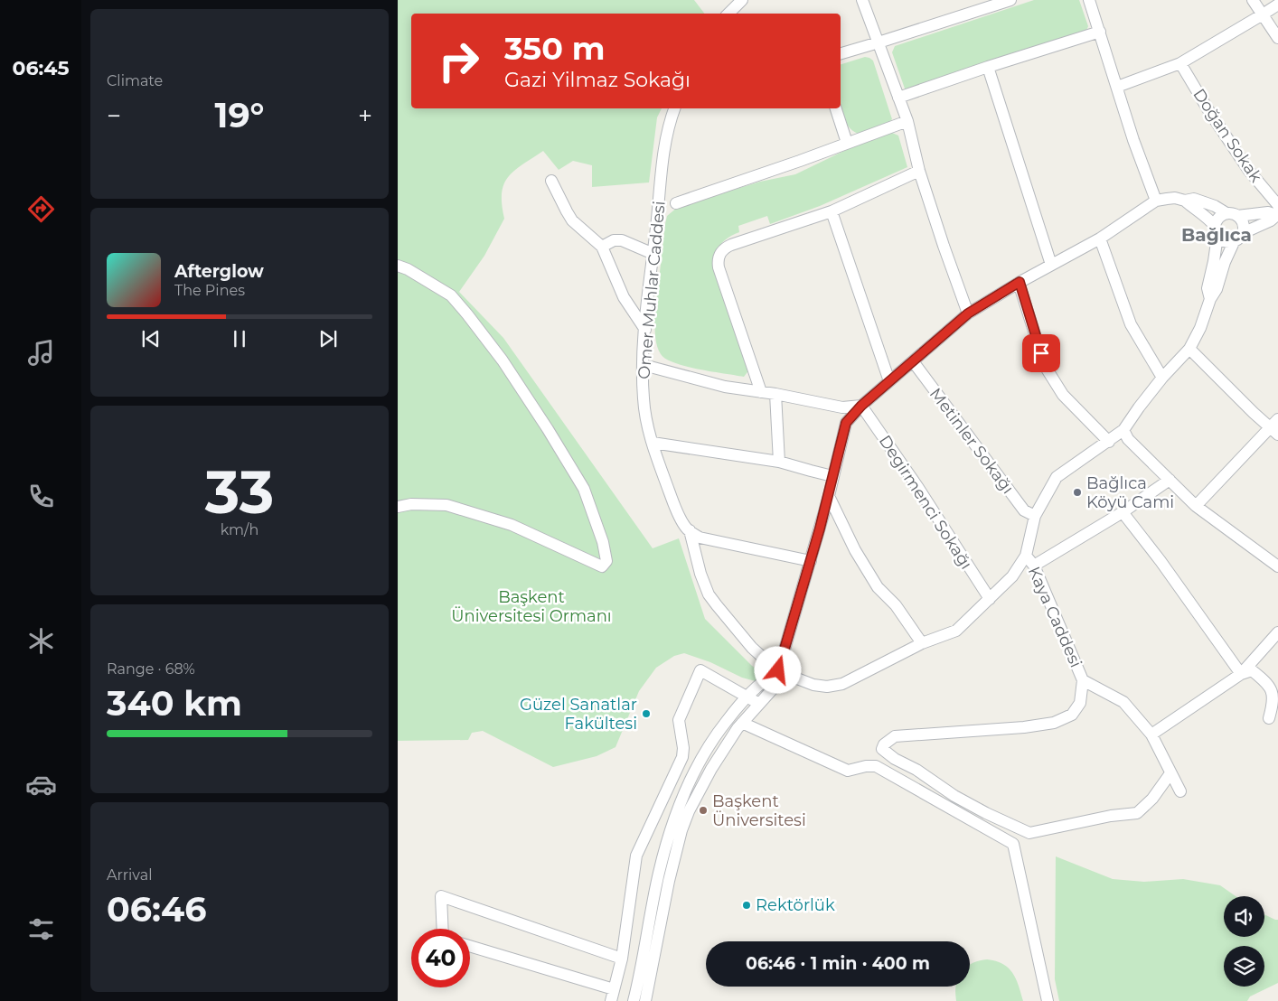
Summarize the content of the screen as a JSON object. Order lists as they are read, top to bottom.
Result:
{
  "streets": {
    "street": [
      "Doğan Sokak",
      "Omer Muhlar Caddesi",
      "Metinler Sokağı",
      "Degirmenci Sokağı",
      "Kaya Caddesi"
    ]
  },
  "districts": ["Bağlıca"],
  "parks": ["Başkent Üniversitesi Ormanı"],
  "places": [
    "Bağlıca Köyü Cami",
    "Güzel Sanatlar Fakültesi",
    "Başkent Üniversitesi",
    "Rektörlük"
  ],
  "page": {
    "tabs": "06:45",
    "tile": [
      "Climate",
      ["33", "km/h"],
      ["Range · 68%", "340 km"],
      ["Arrival", "06:46"]
    ],
    "turn": ["350 m", "Gazi Yilmaz Sokağı"],
    "heat": ["−", "19°", "+"],
    "song": ["Afterglow", "The Pines"],
    "limit": "40",
    "trip": "06:46 · 1 min · 400 m"
  }
}
